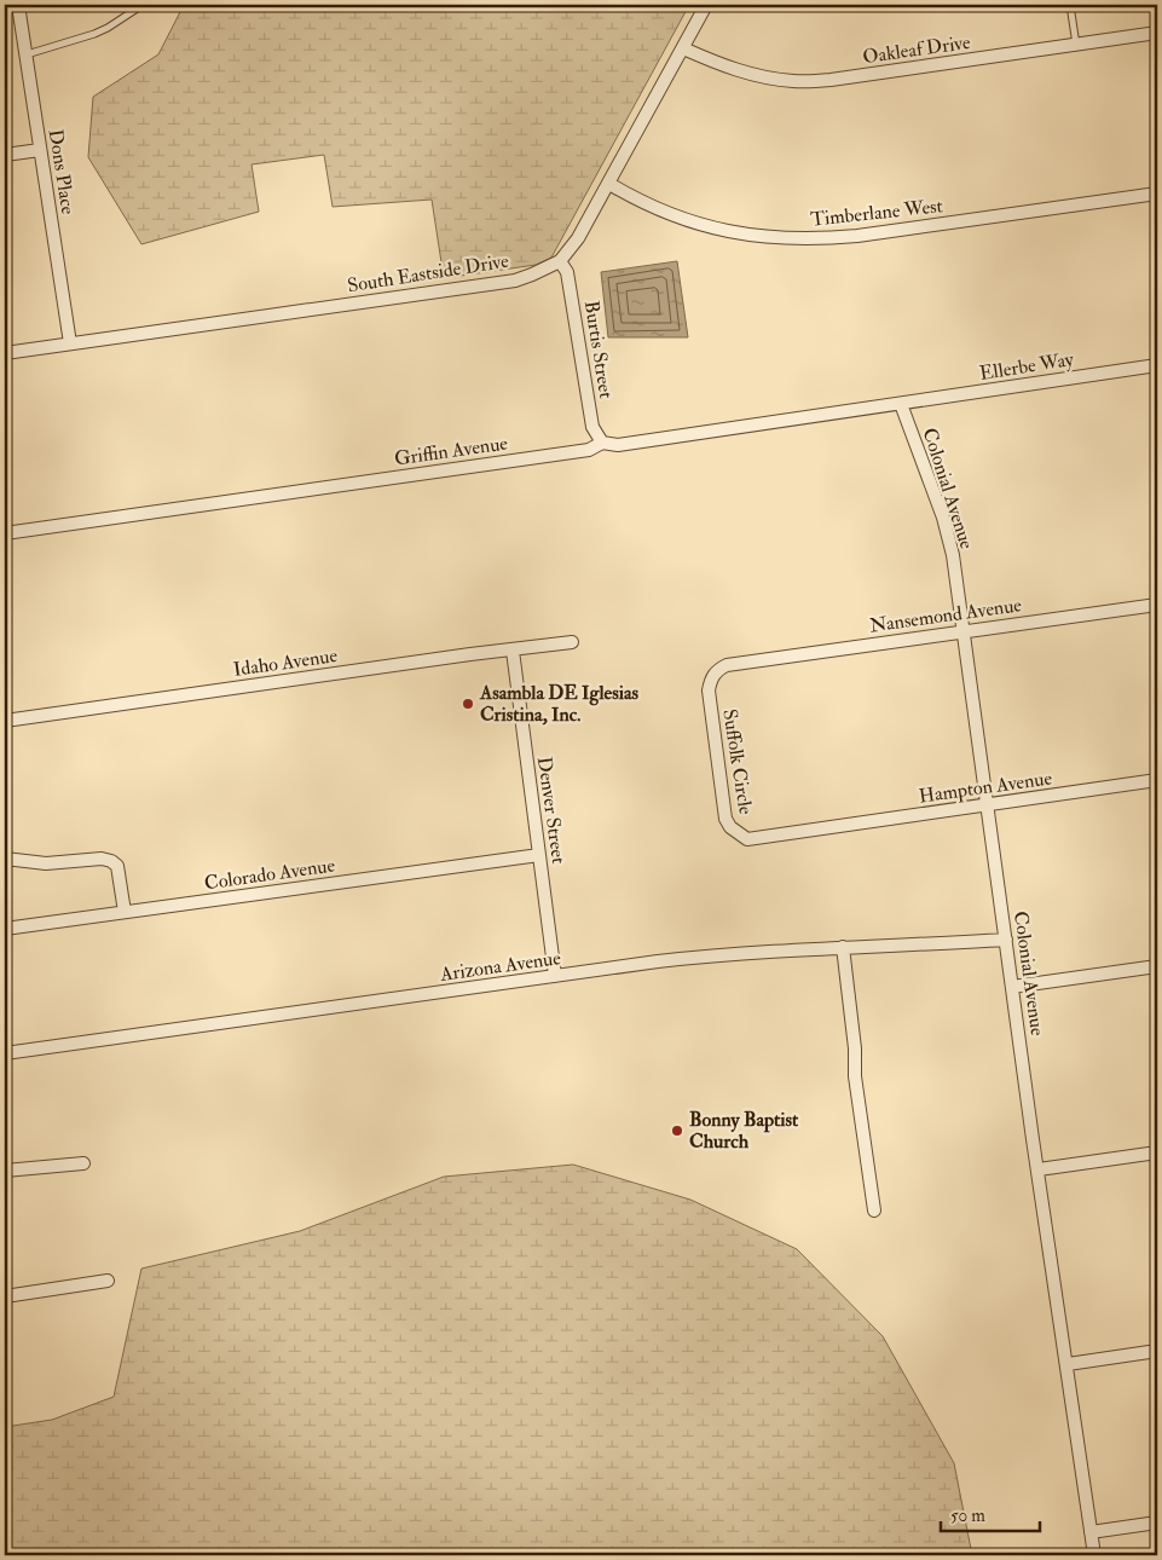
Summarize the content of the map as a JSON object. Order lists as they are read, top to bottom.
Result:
{
  "streets": {
    "street": [
      "Oakleaf Drive",
      "Dons Place",
      "Timberlane West",
      "South Eastside Drive",
      "Burtis Street",
      "Ellerbe Way",
      "Griffin Avenue",
      "Colonial Avenue",
      "Nansemond Avenue",
      "Idaho Avenue",
      "Suffolk Circle",
      "Hampton Avenue",
      "Denver Street",
      "Colorado Avenue",
      "Arizona Avenue"
    ]
  },
  "crossings": [
    ["Oakleaf Drive", "South Eastside Drive"],
    ["Dons Place", "South Eastside Drive"],
    ["Timberlane West", "South Eastside Drive"],
    ["South Eastside Drive", "Burtis Street"],
    ["Burtis Street", "Griffin Avenue"],
    ["Ellerbe Way", "Griffin Avenue"],
    ["Ellerbe Way", "Colonial Avenue"],
    ["Griffin Avenue", "Colonial Avenue"],
    ["Colonial Avenue", "Nansemond Avenue"],
    ["Colonial Avenue", "Hampton Avenue"],
    ["Colonial Avenue", "Arizona Avenue"],
    ["Nansemond Avenue", "Suffolk Circle"],
    ["Idaho Avenue", "Denver Street"],
    ["Suffolk Circle", "Hampton Avenue"],
    ["Denver Street", "Colorado Avenue"],
    ["Denver Street", "Arizona Avenue"]
  ],
  "places": ["Asambla DE Iglesias Cristina, Inc.", "Bonny Baptist Church"],
  "scale_bar": "50 m"
}
